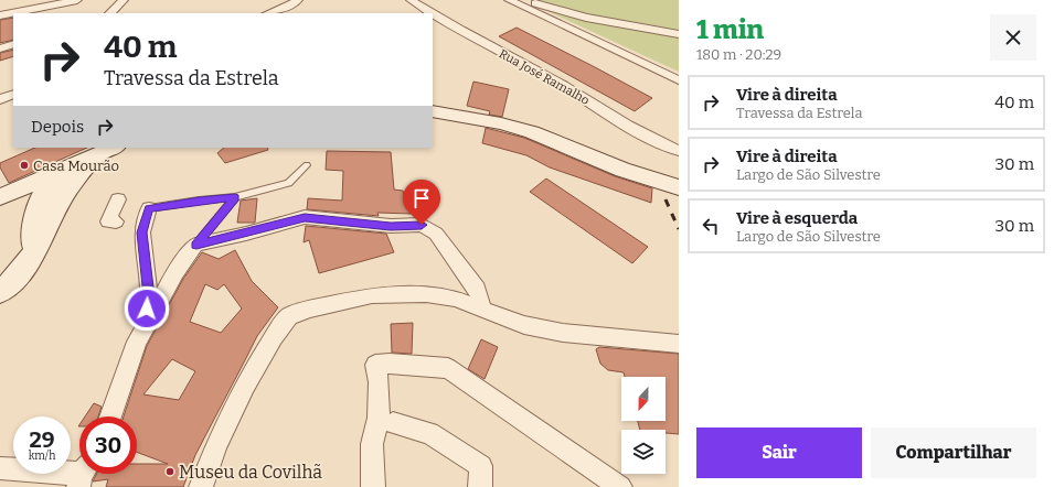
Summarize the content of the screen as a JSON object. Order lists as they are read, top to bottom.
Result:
{
  "streets": {
    "street": ["Rua José Ramalho"]
  },
  "places": ["Casa Mourão", "Museu da Covilhã"],
  "north": "bottom",
  "page": {
    "heading": ["1 min", "180 m · 20:29"],
    "turn": ["40 m", "Travessa da Estrela"],
    "list": [
      {
        "name": "Vire à direita",
        "note": "Travessa da Estrela",
        "value": "40 m"
      },
      {
        "name": "Vire à direita",
        "note": "Largo de São Silvestre",
        "value": "30 m"
      },
      {
        "name": "Vire à esquerda",
        "note": "Largo de São Silvestre",
        "value": "30 m"
      }
    ],
    "then": "Depois",
    "speed": "29 km/h",
    "limit": "30",
    "buttons": ["Sair", "Compartilhar"]
  }
}
